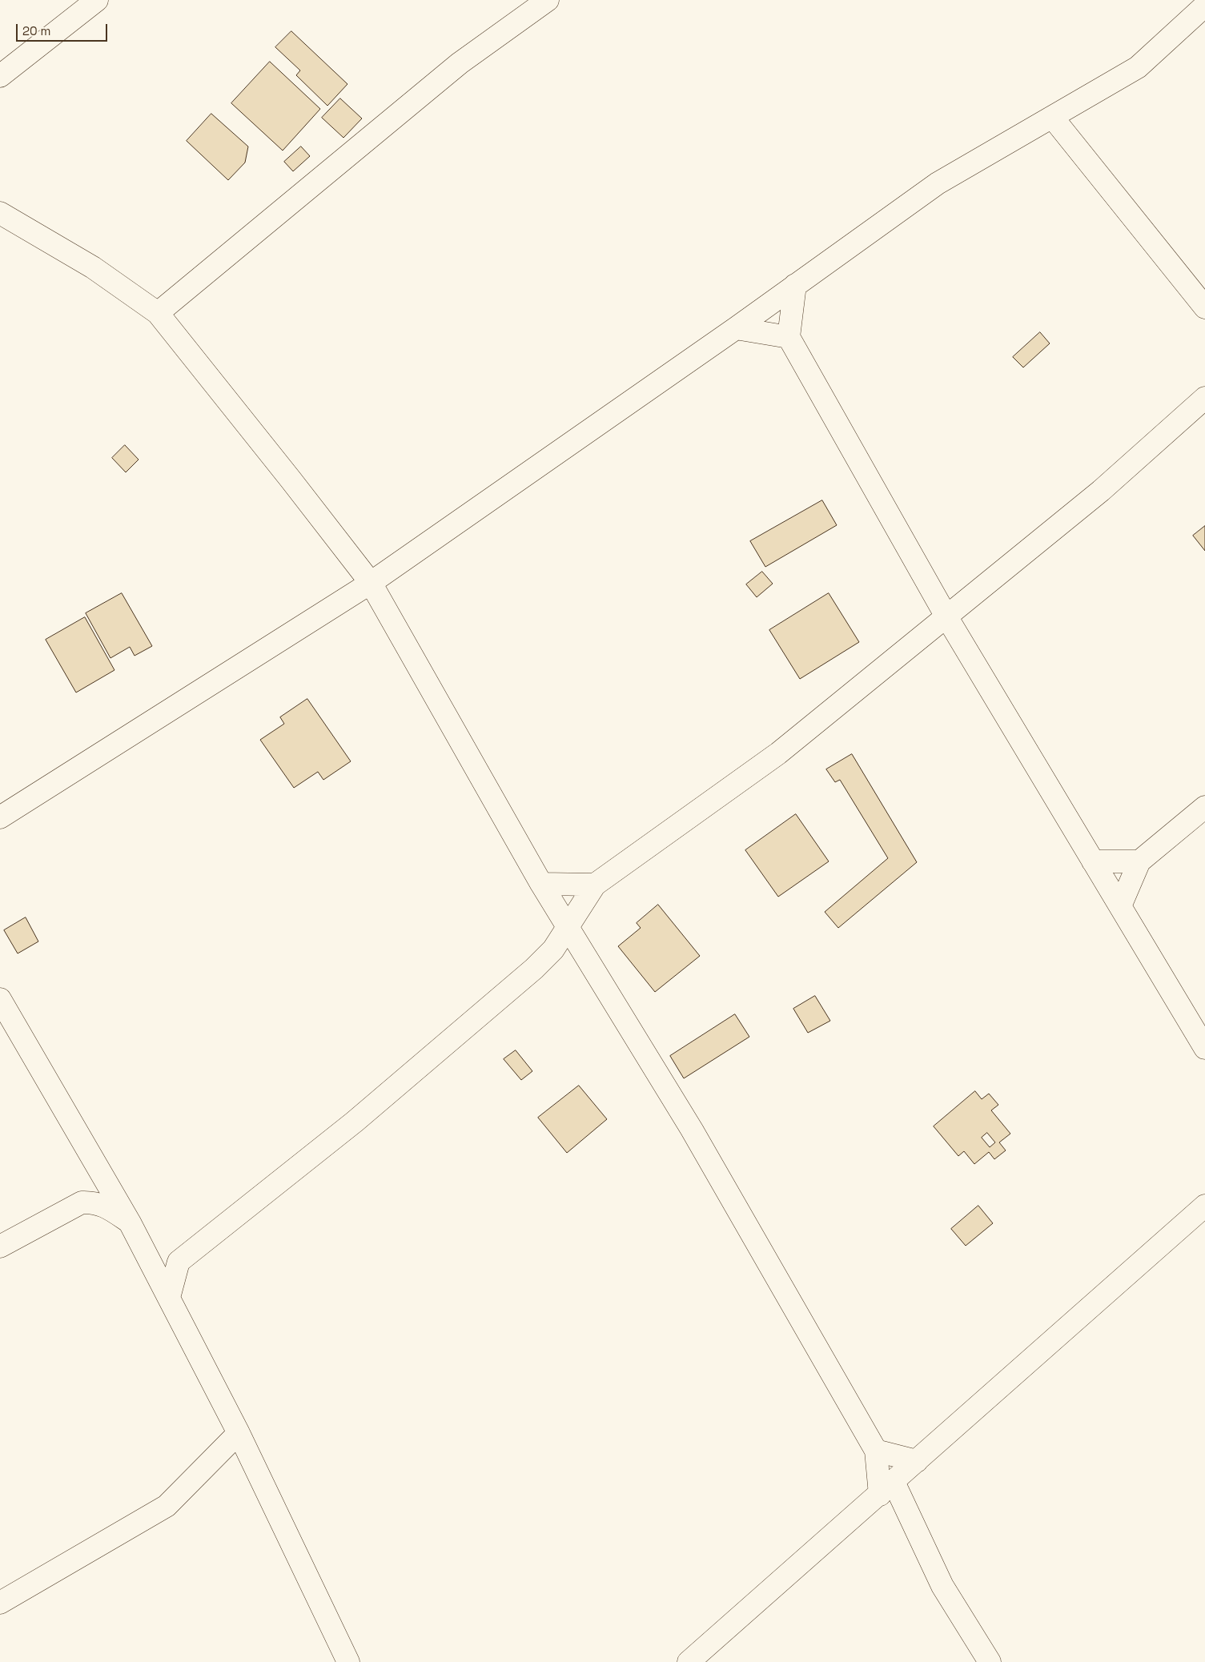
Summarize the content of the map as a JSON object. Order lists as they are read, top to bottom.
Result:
{
  "scale_bar": "20 m"
}
